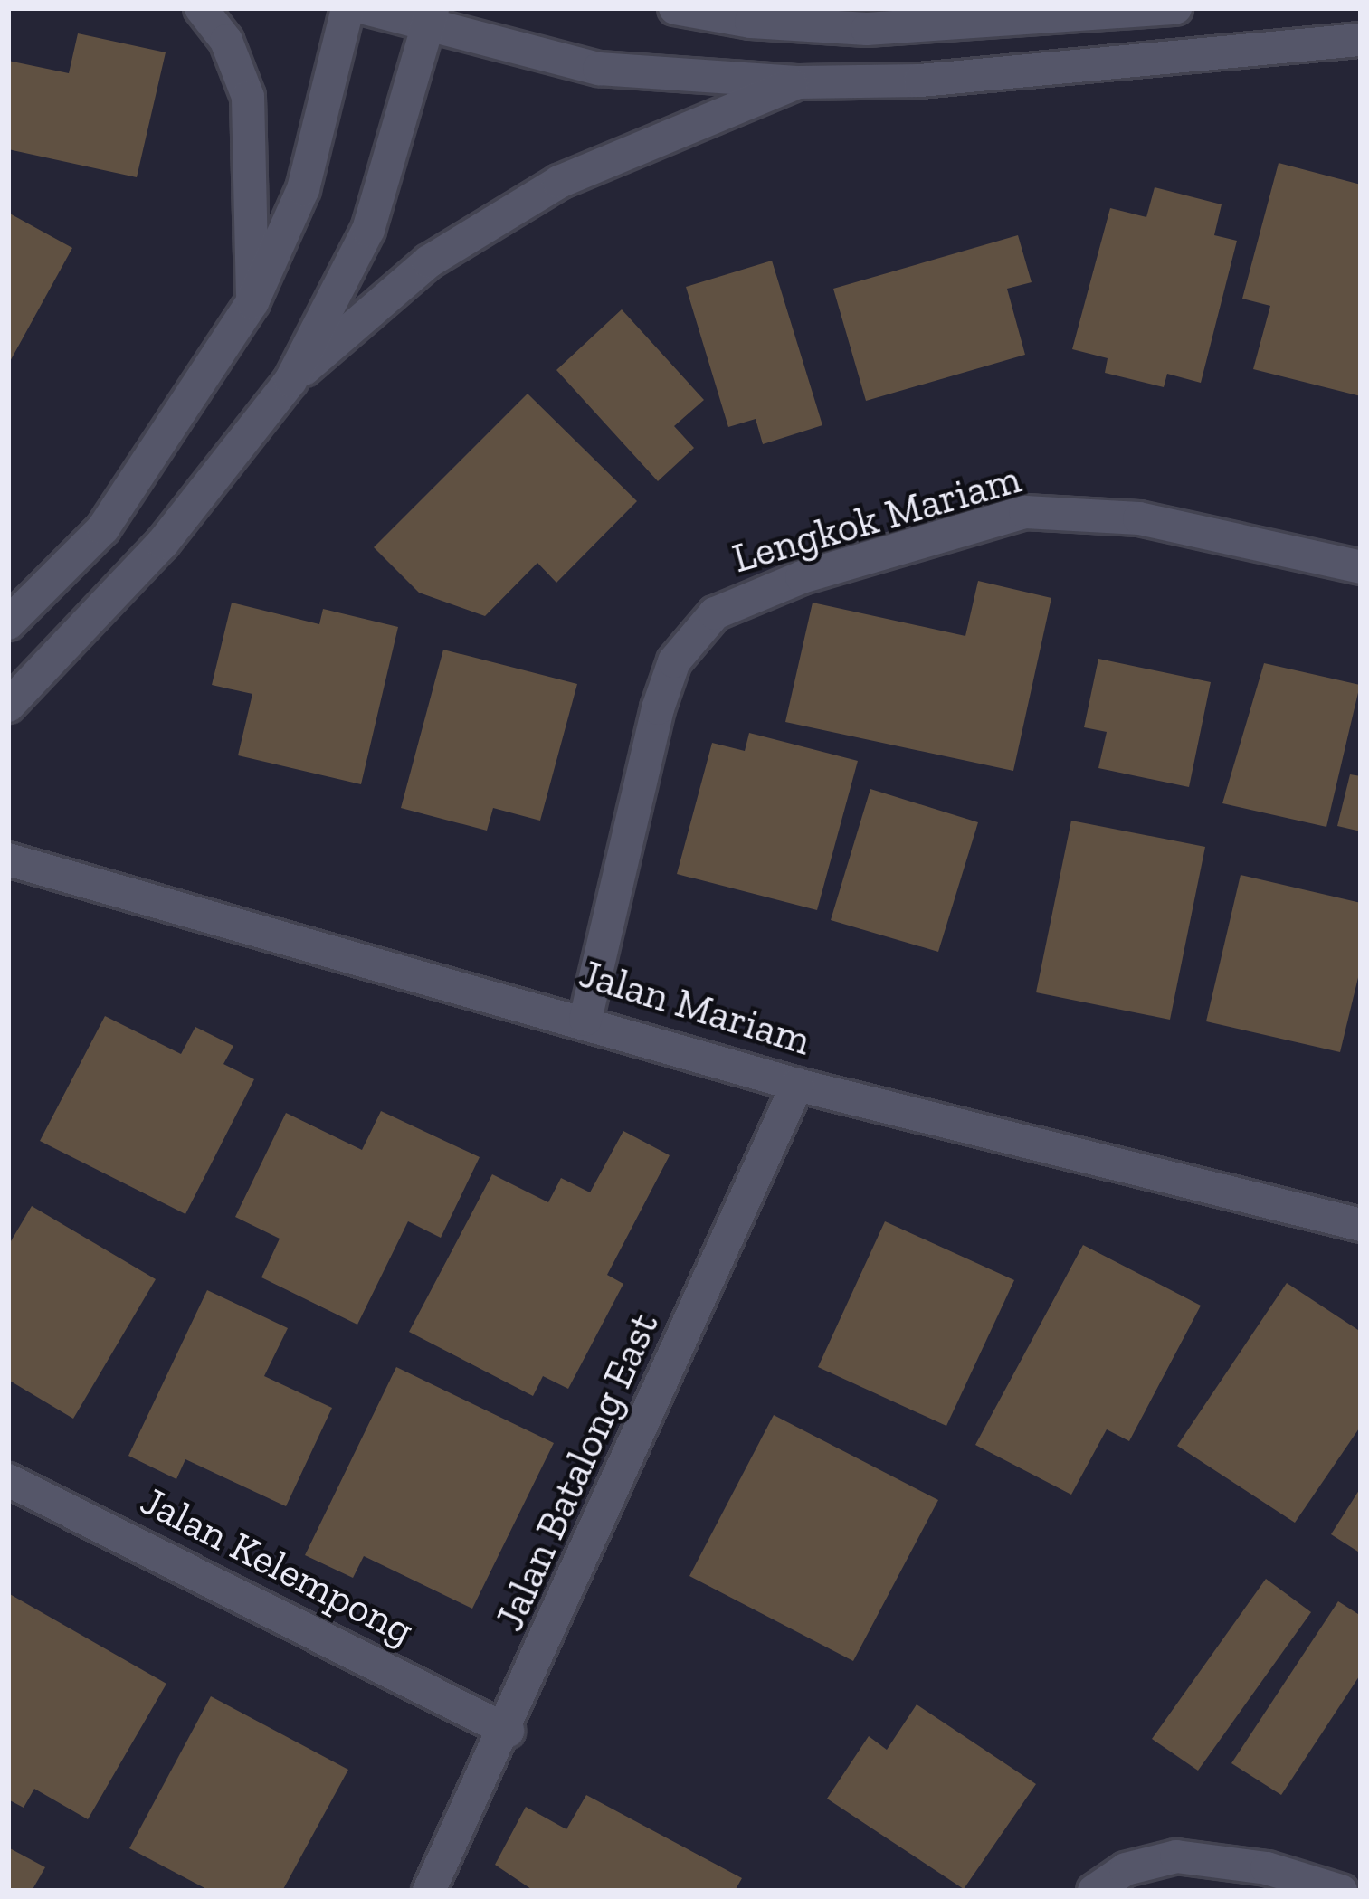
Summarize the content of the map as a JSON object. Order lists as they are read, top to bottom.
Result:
{
  "streets": {
    "street": [
      "Lengkok Mariam",
      "Jalan Mariam",
      "Jalan Batalong East",
      "Jalan Kelempong"
    ]
  },
  "crossings": [
    ["Lengkok Mariam", "Jalan Mariam"],
    ["Jalan Mariam", "Jalan Batalong East"],
    ["Jalan Batalong East", "Jalan Kelempong"]
  ]
}
